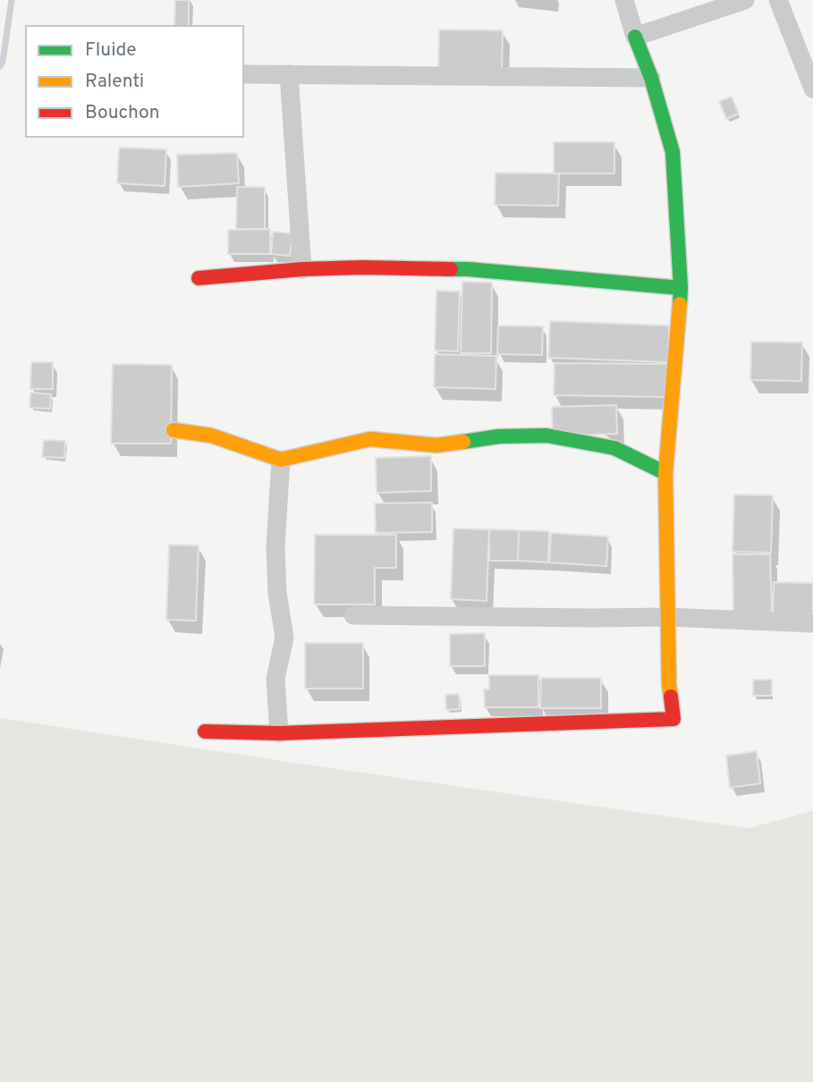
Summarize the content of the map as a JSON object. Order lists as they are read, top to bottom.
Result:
{
  "legend": ["Fluide", "Ralenti", "Bouchon"]
}
